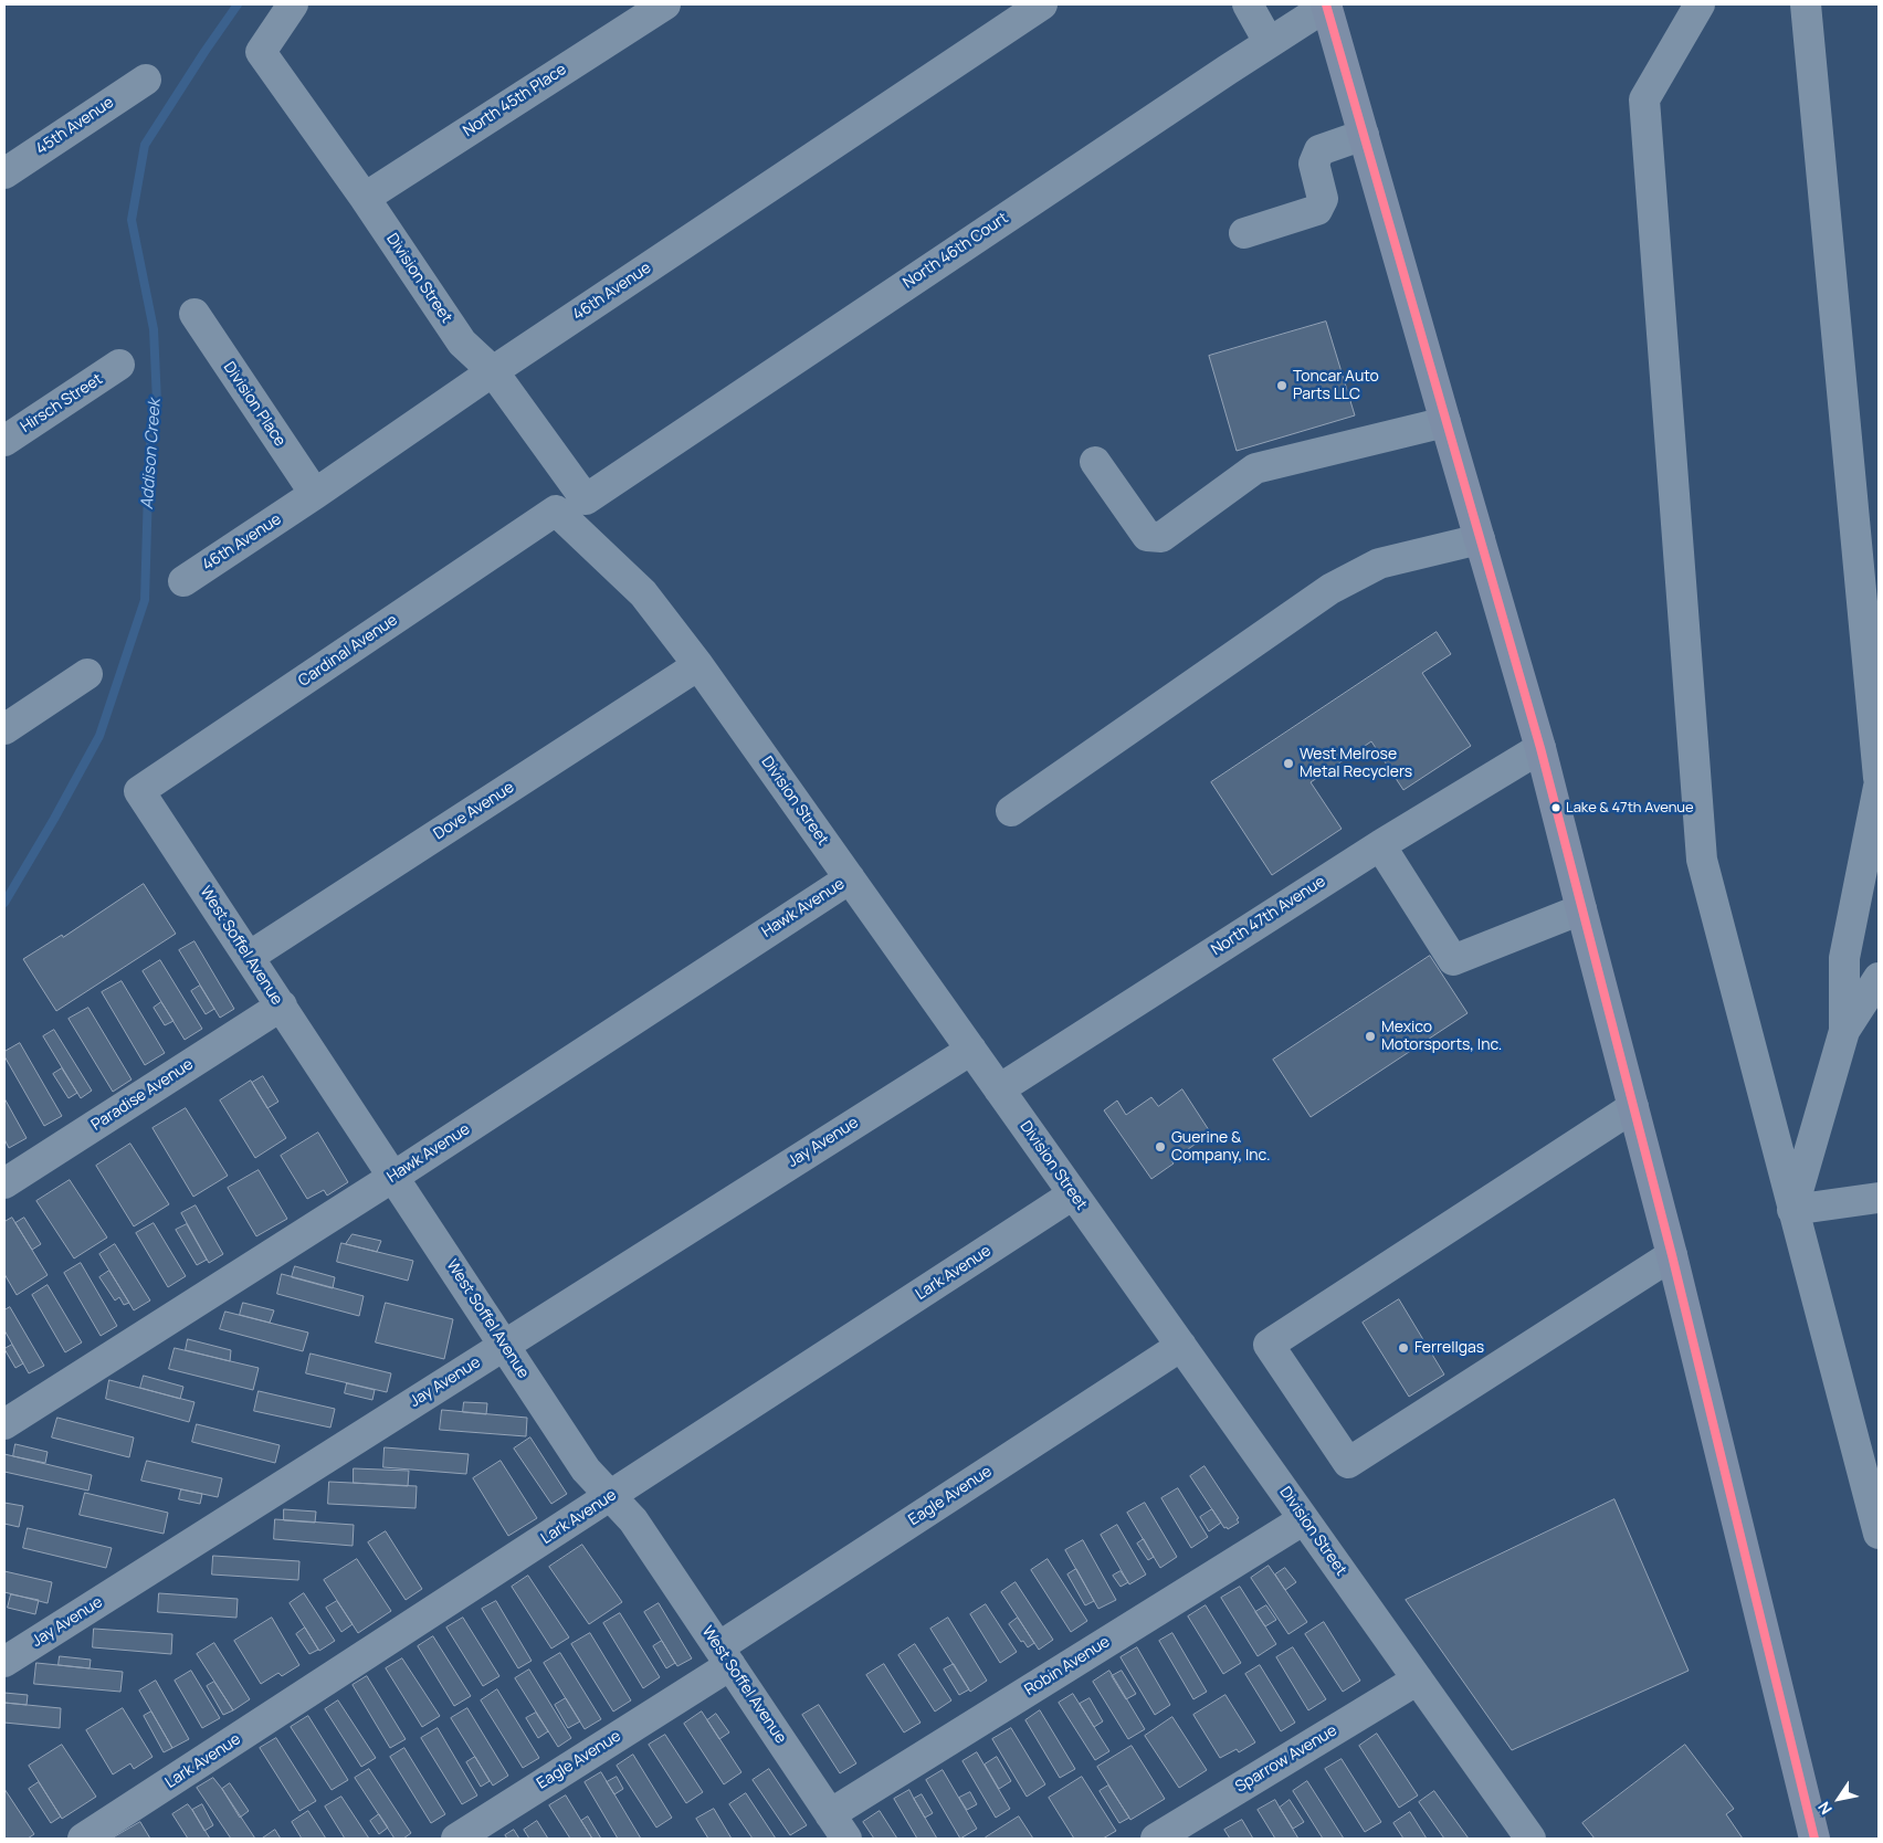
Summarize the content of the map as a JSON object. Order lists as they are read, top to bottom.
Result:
{
  "streets": {
    "street": [
      "North 45th Place",
      "45th Avenue",
      "North 46th Court",
      "Division Street",
      "46th Avenue",
      "Hirsch Street",
      "Division Place",
      "Cardinal Avenue",
      "Dove Avenue",
      "Hawk Avenue",
      "North 47th Avenue",
      "West Soffel Avenue",
      "Paradise Avenue",
      "Jay Avenue",
      "Lark Avenue",
      "Eagle Avenue",
      "Robin Avenue",
      "Sparrow Avenue"
    ]
  },
  "crossings": [
    ["North 45th Place", "Division Street"],
    ["North 46th Court", "Division Street"],
    ["Division Street", "46th Avenue"],
    ["Division Street", "Cardinal Avenue"],
    ["Division Street", "Dove Avenue"],
    ["Division Street", "Hawk Avenue"],
    ["Division Street", "North 47th Avenue"],
    ["Division Street", "Jay Avenue"],
    ["Division Street", "Lark Avenue"],
    ["Division Street", "Eagle Avenue"],
    ["Division Street", "Robin Avenue"],
    ["Division Street", "Sparrow Avenue"],
    ["46th Avenue", "Division Place"],
    ["Cardinal Avenue", "West Soffel Avenue"],
    ["Dove Avenue", "West Soffel Avenue"],
    ["Hawk Avenue", "West Soffel Avenue"],
    ["West Soffel Avenue", "Paradise Avenue"],
    ["West Soffel Avenue", "Jay Avenue"],
    ["West Soffel Avenue", "Lark Avenue"],
    ["West Soffel Avenue", "Eagle Avenue"],
    ["West Soffel Avenue", "Robin Avenue"]
  ],
  "water": ["Addison Creek"],
  "places": [
    "Toncar Auto Parts LLC",
    "West Melrose Metal Recyclers",
    "Lake & 47th Avenue",
    "Mexico Motorsports, Inc.",
    "Guerine & Company, Inc.",
    "Ferrellgas"
  ],
  "north": "bottom left"
}
